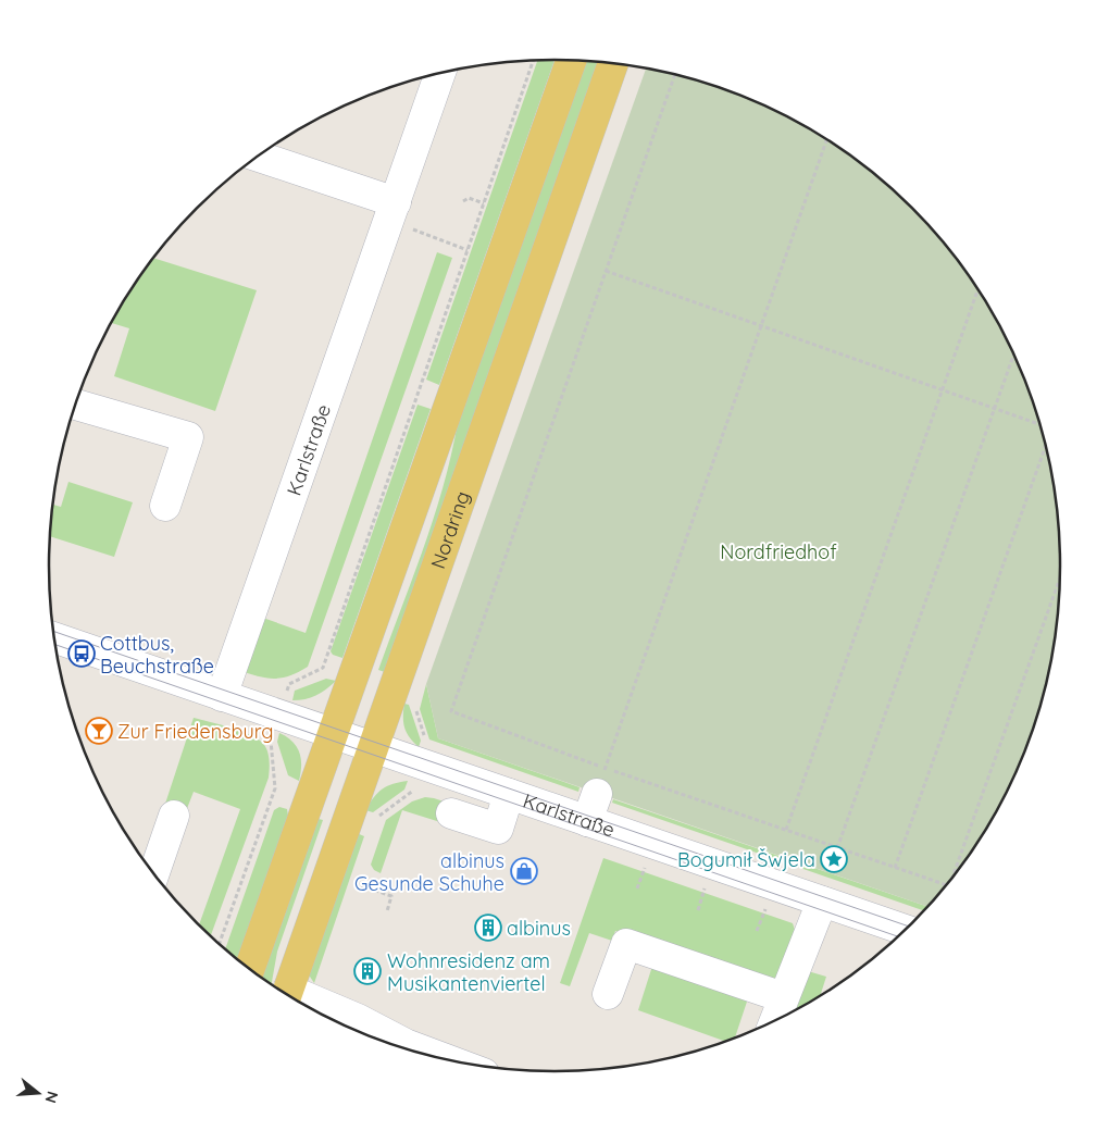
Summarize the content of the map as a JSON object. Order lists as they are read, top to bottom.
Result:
{
  "streets": {
    "main road": ["Nordring"],
    "street": ["Karlstraße"]
  },
  "crossings": [
    ["Karlstraße", "Nordring"]
  ],
  "parks": ["Nordfriedhof"],
  "places": {
    "bus stop": ["Cottbus, Beuchstraße"],
    "bar": ["Zur Friedensburg"],
    "place": ["Bogumił Šwjela"],
    "shop": ["albinus Gesunde Schuhe"],
    "building": ["albinus", "Wohnresidenz am Musikantenviertel"]
  },
  "north": "right"
}
